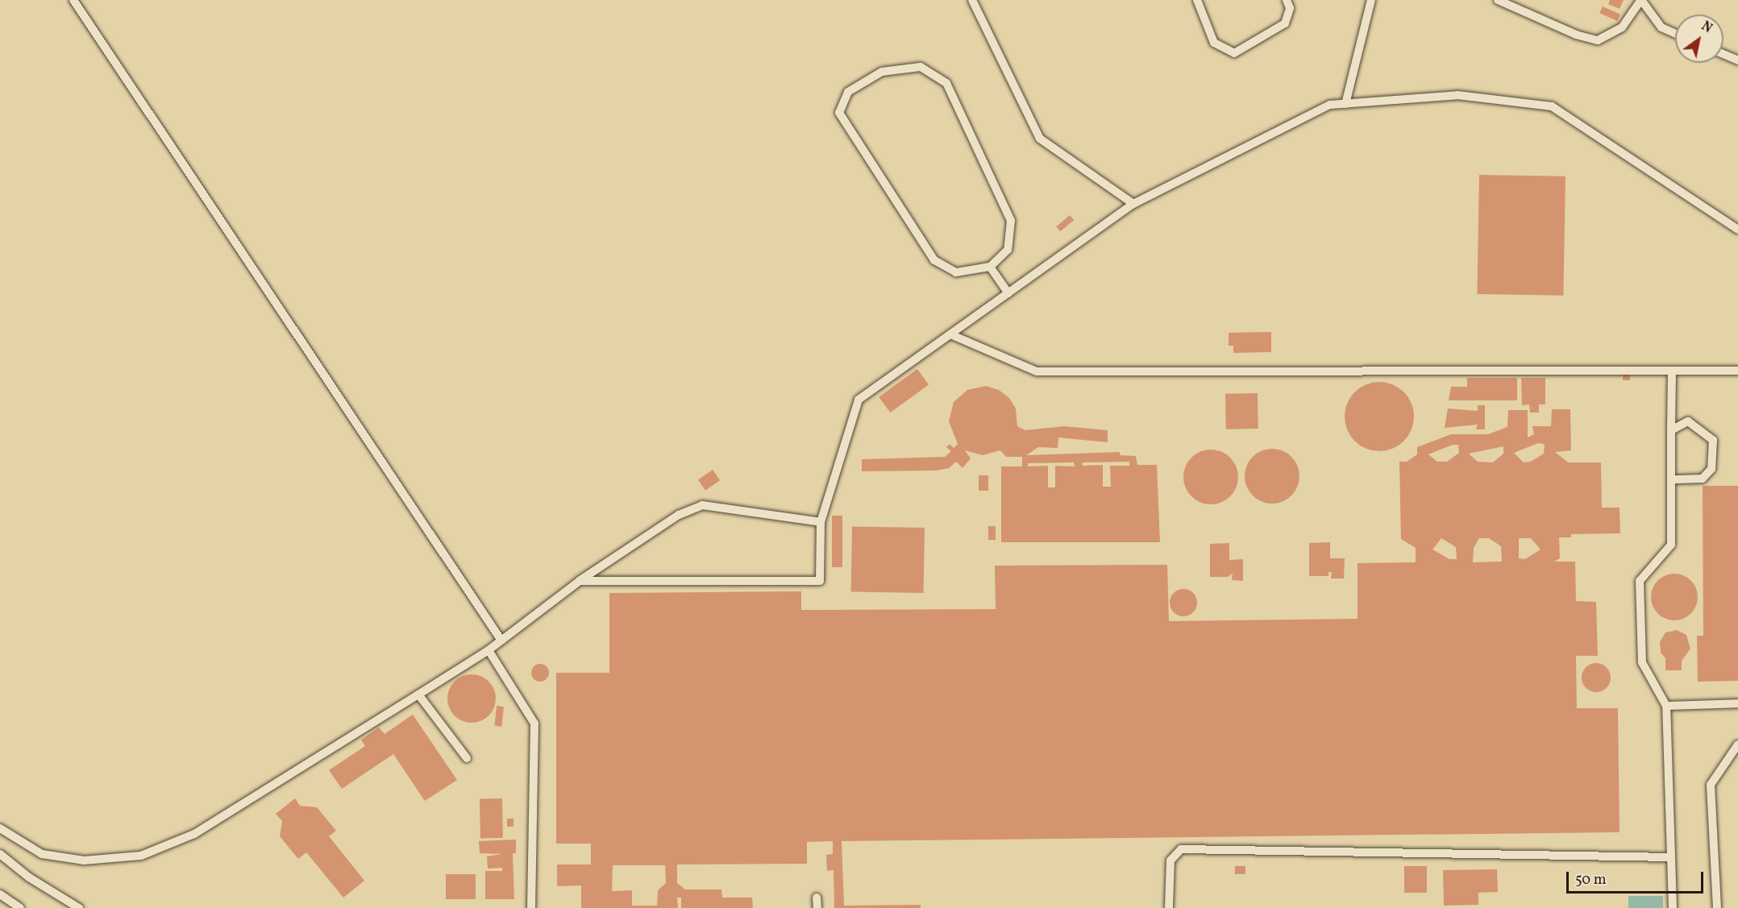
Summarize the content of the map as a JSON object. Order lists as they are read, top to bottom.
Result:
{
  "scale_bar": "50 m",
  "north": "top right"
}
